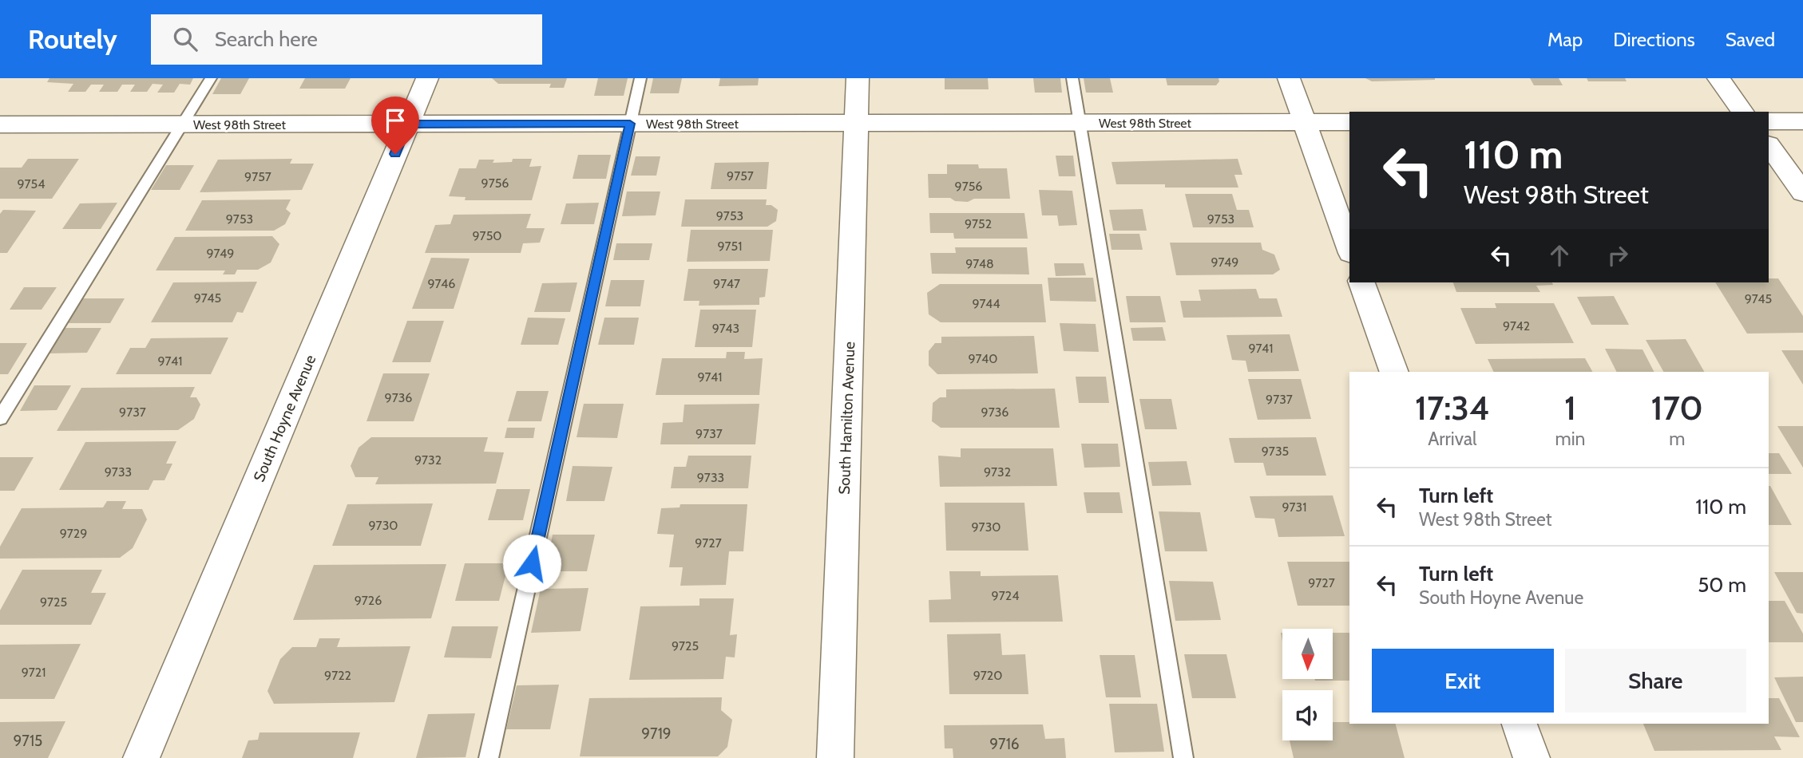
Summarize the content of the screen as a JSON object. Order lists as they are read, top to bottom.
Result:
{
  "streets": {
    "street": ["West 98th Street", "South Hoyne Avenue", "South Hamilton Avenue"]
  },
  "crossings": [
    ["West 98th Street", "South Hoyne Avenue"],
    ["West 98th Street", "South Hamilton Avenue"]
  ],
  "house_numbers": [
    "9757",
    "9757",
    "9756",
    "9754",
    "9756",
    "9753",
    "9753",
    "9753",
    "9752",
    "9750",
    "9751",
    "9749",
    "9749",
    "9748",
    "9746",
    "9747",
    "9745",
    "9745",
    "9744",
    "9742",
    "9743",
    "9741",
    "9740",
    "9741",
    "9741",
    "9736",
    "9737",
    "9737",
    "9736",
    "9737",
    "9735",
    "9732",
    "9733",
    "9732",
    "9733",
    "9731",
    "9730",
    "9730",
    "9729",
    "9727",
    "9727",
    "9724",
    "9726",
    "9725",
    "9725",
    "9721",
    "9722",
    "9720",
    "9719",
    "9715",
    "9716"
  ],
  "north": "bottom",
  "page": {
    "header": "Routely",
    "search": "Search here",
    "nav": ["Map", "Directions", "Saved"],
    "turn": ["110 m", "West 98th Street"],
    "eta": [
      "17:34",
      "Arrival",
      "1",
      "min",
      "170",
      "m"
    ],
    "list": [
      {
        "name": "Turn left",
        "note": "West 98th Street",
        "value": "110 m"
      },
      {
        "name": "Turn left",
        "note": "South Hoyne Avenue",
        "value": "50 m"
      }
    ],
    "buttons": ["Exit", "Share"]
  }
}
